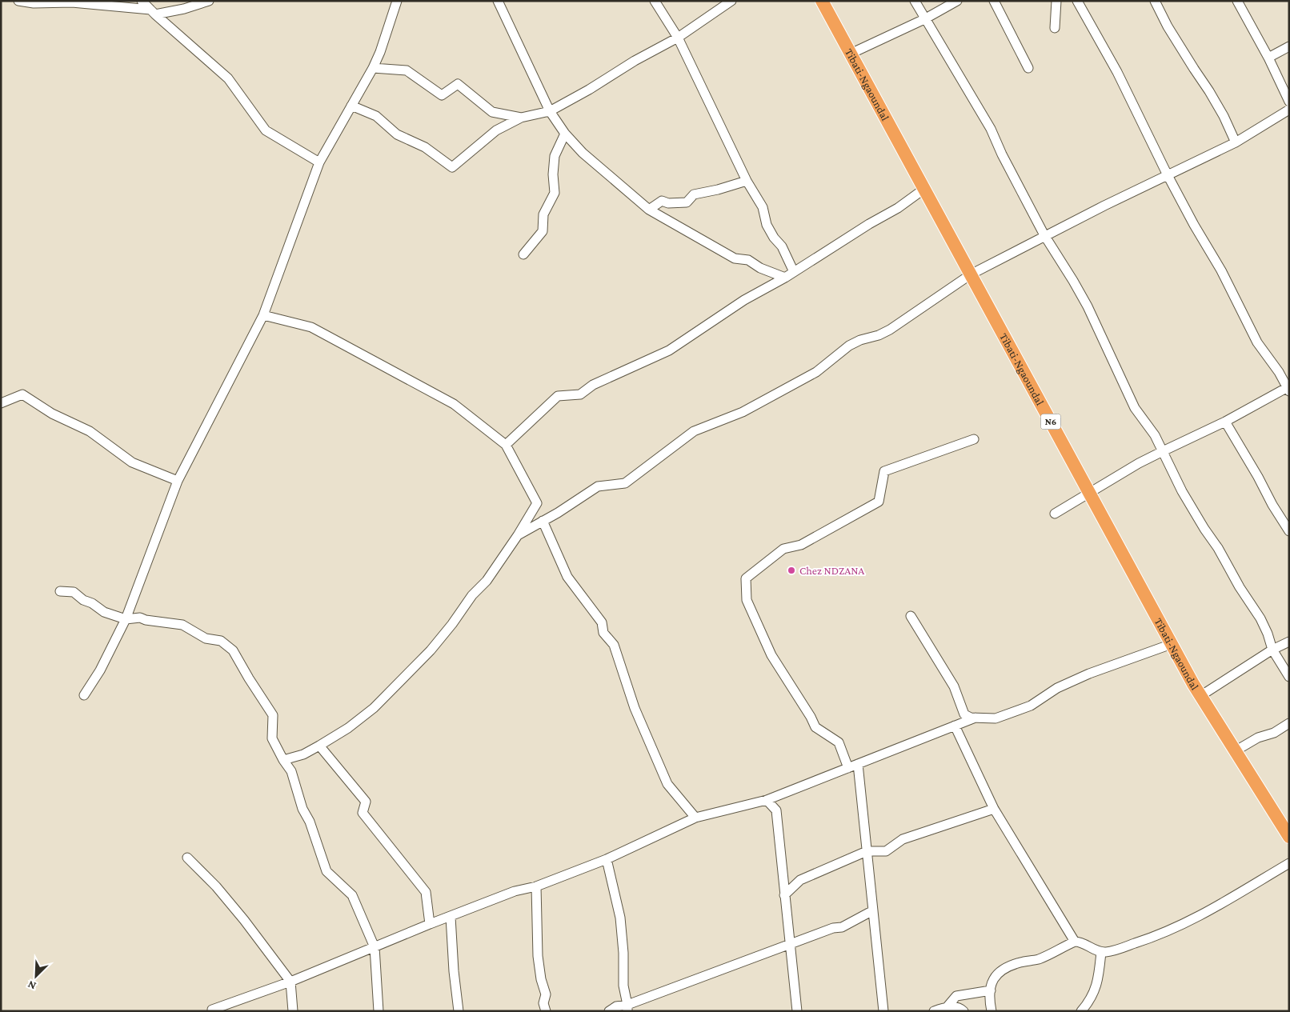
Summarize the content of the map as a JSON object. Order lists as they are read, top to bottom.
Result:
{
  "streets": {
    "highway": ["Tibati-Ngaoundal", "N6"]
  },
  "places": ["Chez NDZANA"],
  "north": "bottom left"
}
